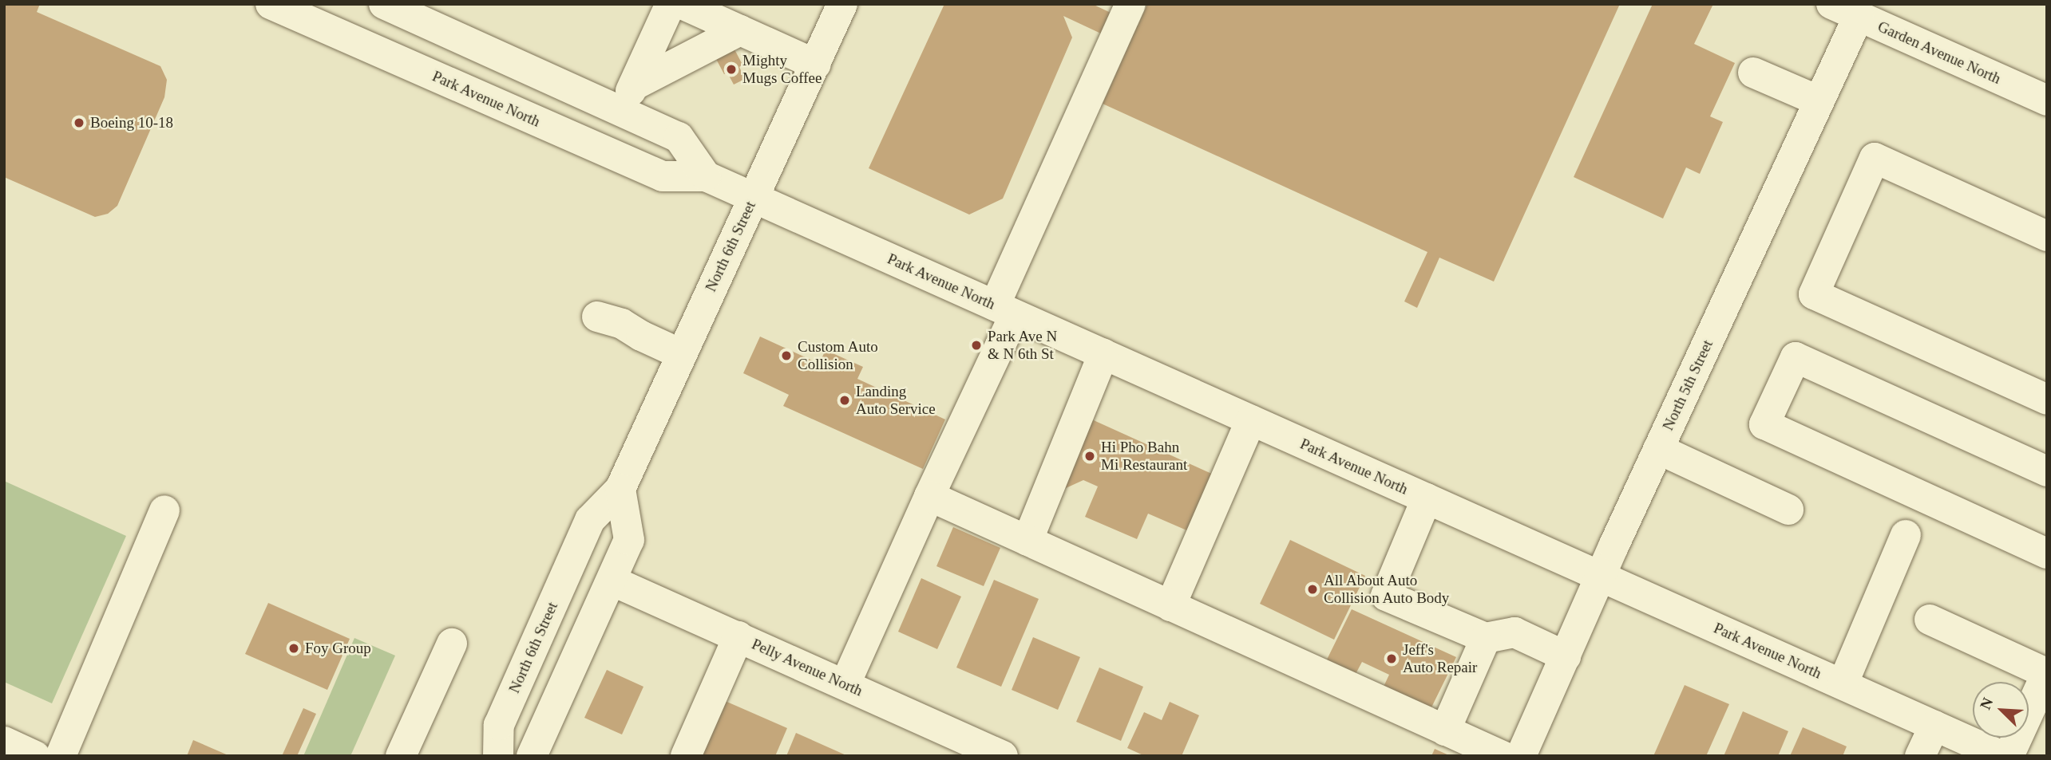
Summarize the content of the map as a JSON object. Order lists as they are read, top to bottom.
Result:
{
  "streets": {
    "street": [
      "Garden Avenue North",
      "Park Avenue North",
      "North 6th Street",
      "North 5th Street",
      "Pelly Avenue North"
    ]
  },
  "crossings": [
    ["Garden Avenue North", "North 5th Street"],
    ["Park Avenue North", "North 6th Street"],
    ["Park Avenue North", "North 5th Street"]
  ],
  "places": [
    "Mighty Mugs Coffee",
    "Boeing 10-18",
    "Park Ave N & N 6th St",
    "Custom Auto Collision",
    "Landing Auto Service",
    "Hi Pho Bahn Mi Restaurant",
    "All About Auto Collision Auto Body",
    "Foy Group",
    "Jeff's Auto Repair"
  ],
  "north": "top left"
}
